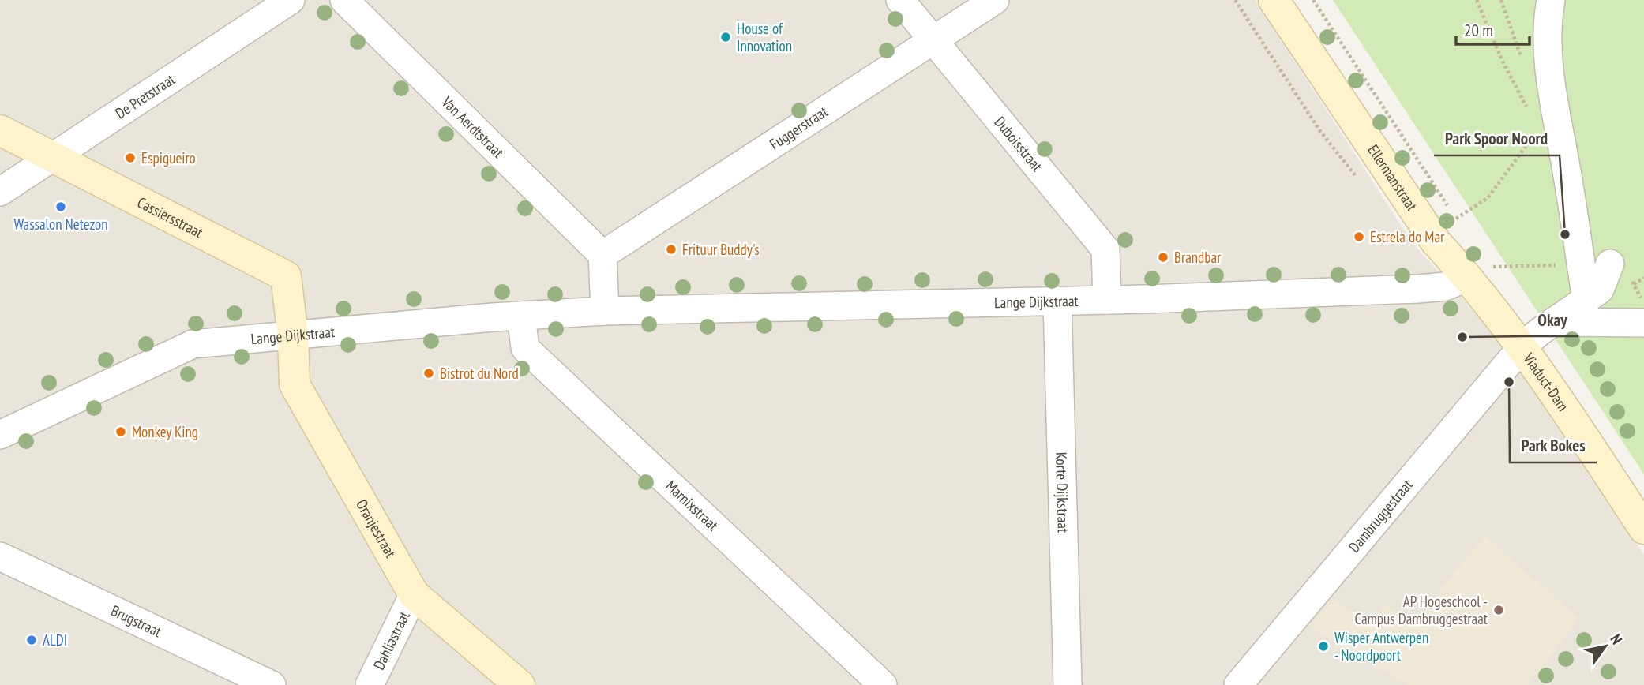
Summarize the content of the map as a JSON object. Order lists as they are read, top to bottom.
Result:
{
  "streets": {
    "street": [
      "De Pretstraat",
      "Fuggerstraat",
      "Van Aerdtstraat",
      "Duboisstraat",
      "Ellermanstraat",
      "Cassiersstraat",
      "Lange Dijkstraat",
      "Viaduct-Dam",
      "Korte Dijkstraat",
      "Marnixstraat",
      "Dambruggestraat",
      "Oranjestraat",
      "Brugstraat",
      "Dahliastraat"
    ]
  },
  "crossings": [
    ["De Pretstraat", "Cassiersstraat"],
    ["Fuggerstraat", "Van Aerdtstraat"],
    ["Fuggerstraat", "Duboisstraat"],
    ["Duboisstraat", "Lange Dijkstraat"],
    ["Ellermanstraat", "Lange Dijkstraat"],
    ["Ellermanstraat", "Viaduct-Dam"],
    ["Ellermanstraat", "Dambruggestraat"],
    ["Cassiersstraat", "Lange Dijkstraat"],
    ["Cassiersstraat", "Oranjestraat"],
    ["Lange Dijkstraat", "Korte Dijkstraat"],
    ["Lange Dijkstraat", "Marnixstraat"],
    ["Lange Dijkstraat", "Oranjestraat"],
    ["Viaduct-Dam", "Dambruggestraat"],
    ["Oranjestraat", "Dahliastraat"]
  ],
  "places": [
    "House of Innovation",
    "Espigueiro",
    "Wassalon Netezon",
    "Park Spoor Noord",
    "Estrela do Mar",
    "Frituur Buddy's",
    "Brandbar",
    "Okay",
    "Bistrot du Nord",
    "Park Bokes",
    "Monkey King",
    "AP Hogeschool - Campus Dambruggestraat",
    "ALDI",
    "Wisper Antwerpen - Noordpoort"
  ],
  "scale_bar": "20 m",
  "north": "top right"
}
